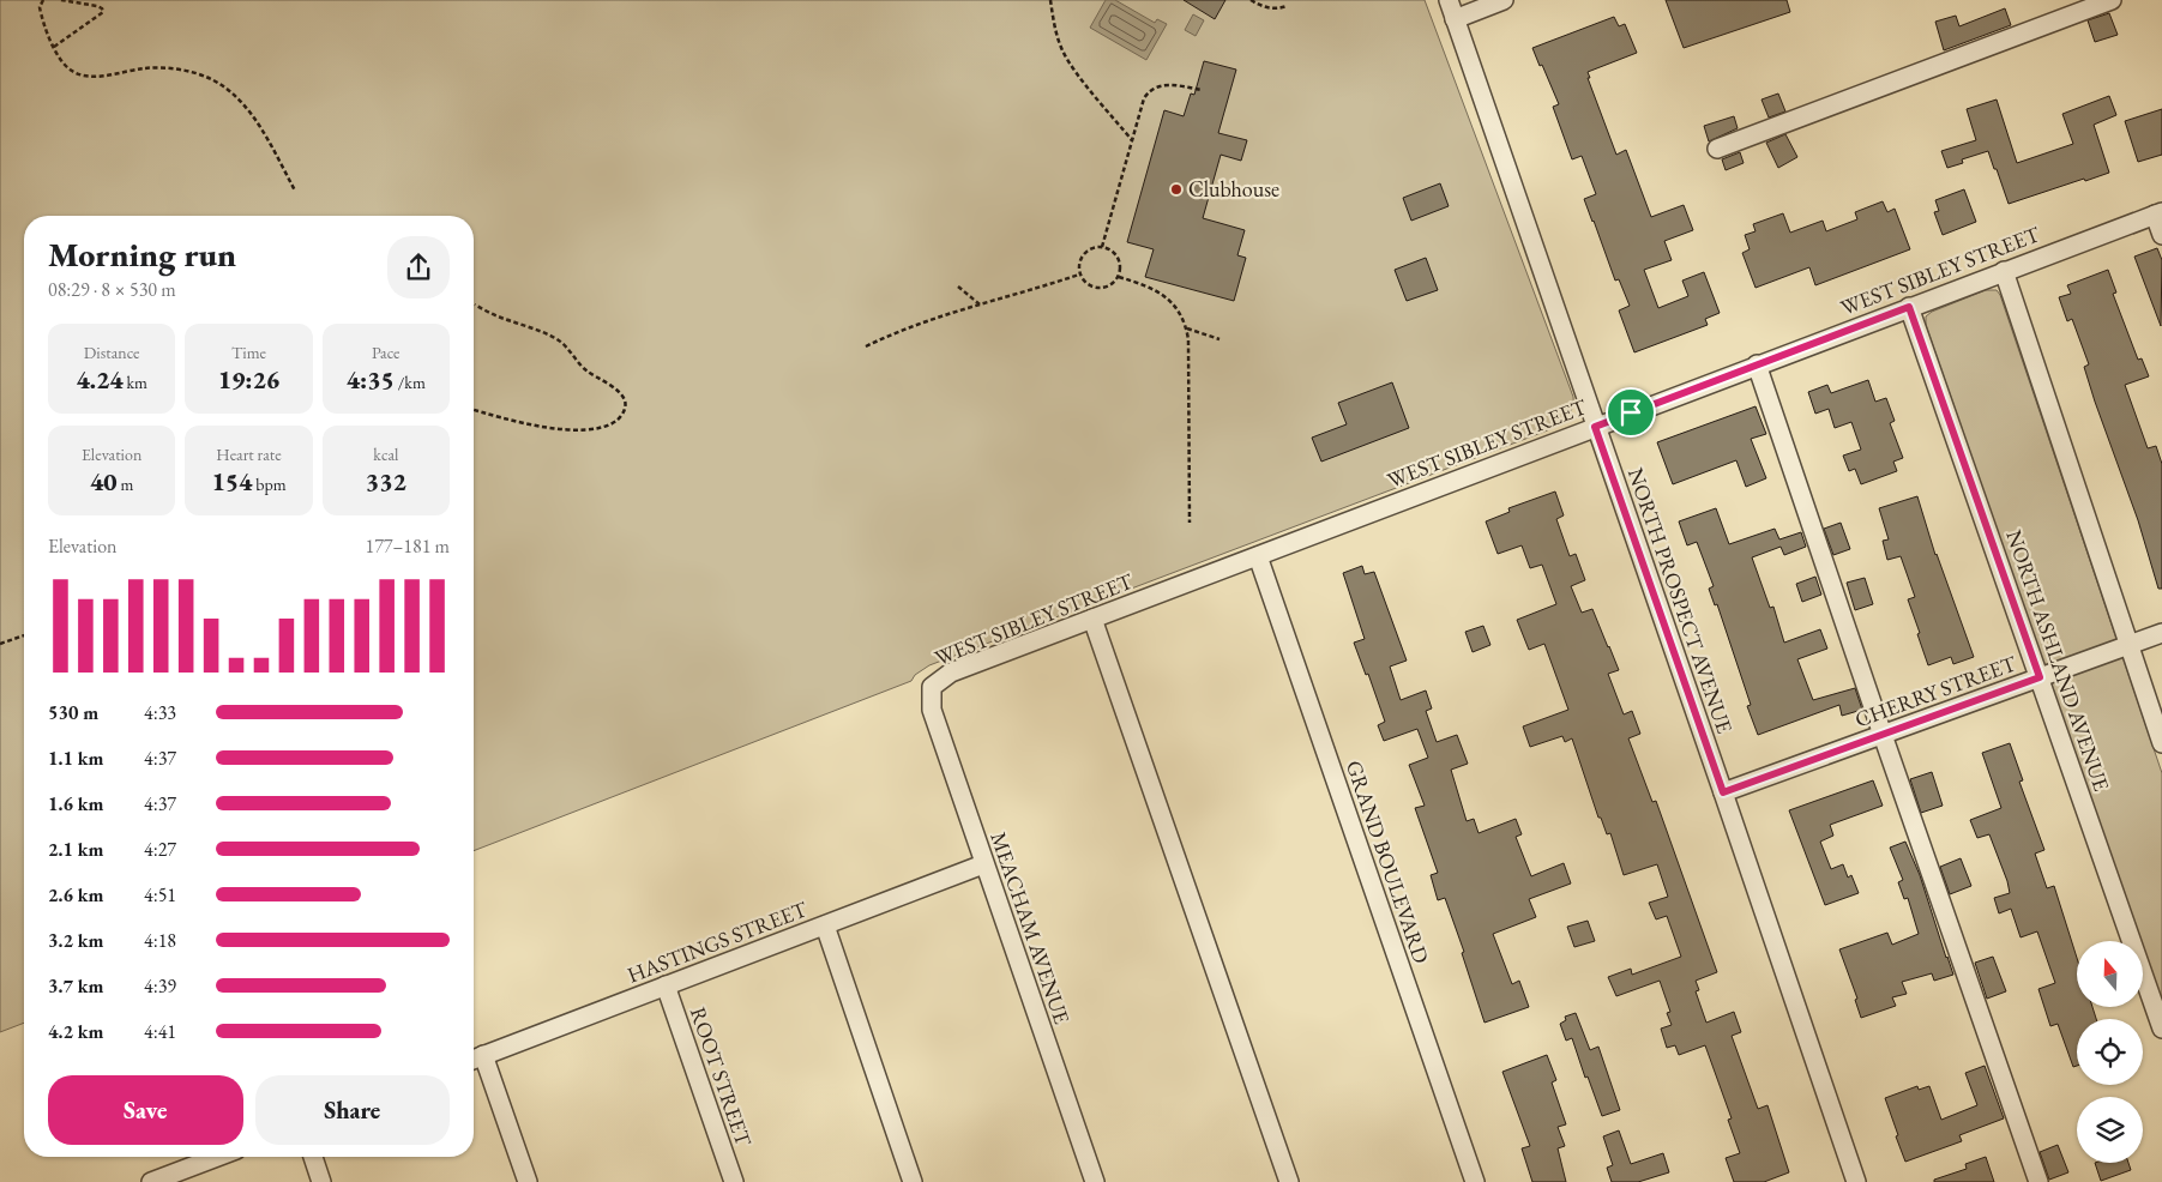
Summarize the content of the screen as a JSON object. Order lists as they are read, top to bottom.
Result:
{
  "streets": {
    "street": [
      "WEST SIBLEY STREET",
      "NORTH PROSPECT AVENUE",
      "NORTH ASHLAND AVENUE",
      "CHERRY STREET",
      "GRAND BOULEVARD",
      "MEACHAM AVENUE",
      "HASTINGS STREET",
      "ROOT STREET"
    ]
  },
  "crossings": [
    ["WEST SIBLEY STREET", "NORTH PROSPECT AVENUE"],
    ["WEST SIBLEY STREET", "NORTH ASHLAND AVENUE"],
    ["WEST SIBLEY STREET", "GRAND BOULEVARD"],
    ["WEST SIBLEY STREET", "MEACHAM AVENUE"],
    ["NORTH PROSPECT AVENUE", "CHERRY STREET"],
    ["NORTH ASHLAND AVENUE", "CHERRY STREET"],
    ["MEACHAM AVENUE", "HASTINGS STREET"],
    ["HASTINGS STREET", "ROOT STREET"]
  ],
  "places": ["Clubhouse"],
  "north": "top",
  "page": {
    "heading": ["Morning run", "08:29 · 8 × 530 m"],
    "stats": [
      ["Distance", "4.24 km"],
      ["Time", "19:26"],
      ["Pace", "4:35 /km"],
      ["Elevation", "40 m"],
      ["Heart rate", "154 bpm"],
      ["kcal", "332"]
    ],
    "chart": ["Elevation", "177–181 m"],
    "list": [
      {
        "name": "530 m",
        "note": "4:33"
      },
      {
        "name": "1.1 km",
        "note": "4:37"
      },
      {
        "name": "1.6 km",
        "note": "4:37"
      },
      {
        "name": "2.1 km",
        "note": "4:27"
      },
      {
        "name": "2.6 km",
        "note": "4:51"
      },
      {
        "name": "3.2 km",
        "note": "4:18"
      },
      {
        "name": "3.7 km",
        "note": "4:39"
      },
      {
        "name": "4.2 km",
        "note": "4:41"
      }
    ],
    "buttons": ["Save", "Share"]
  }
}
